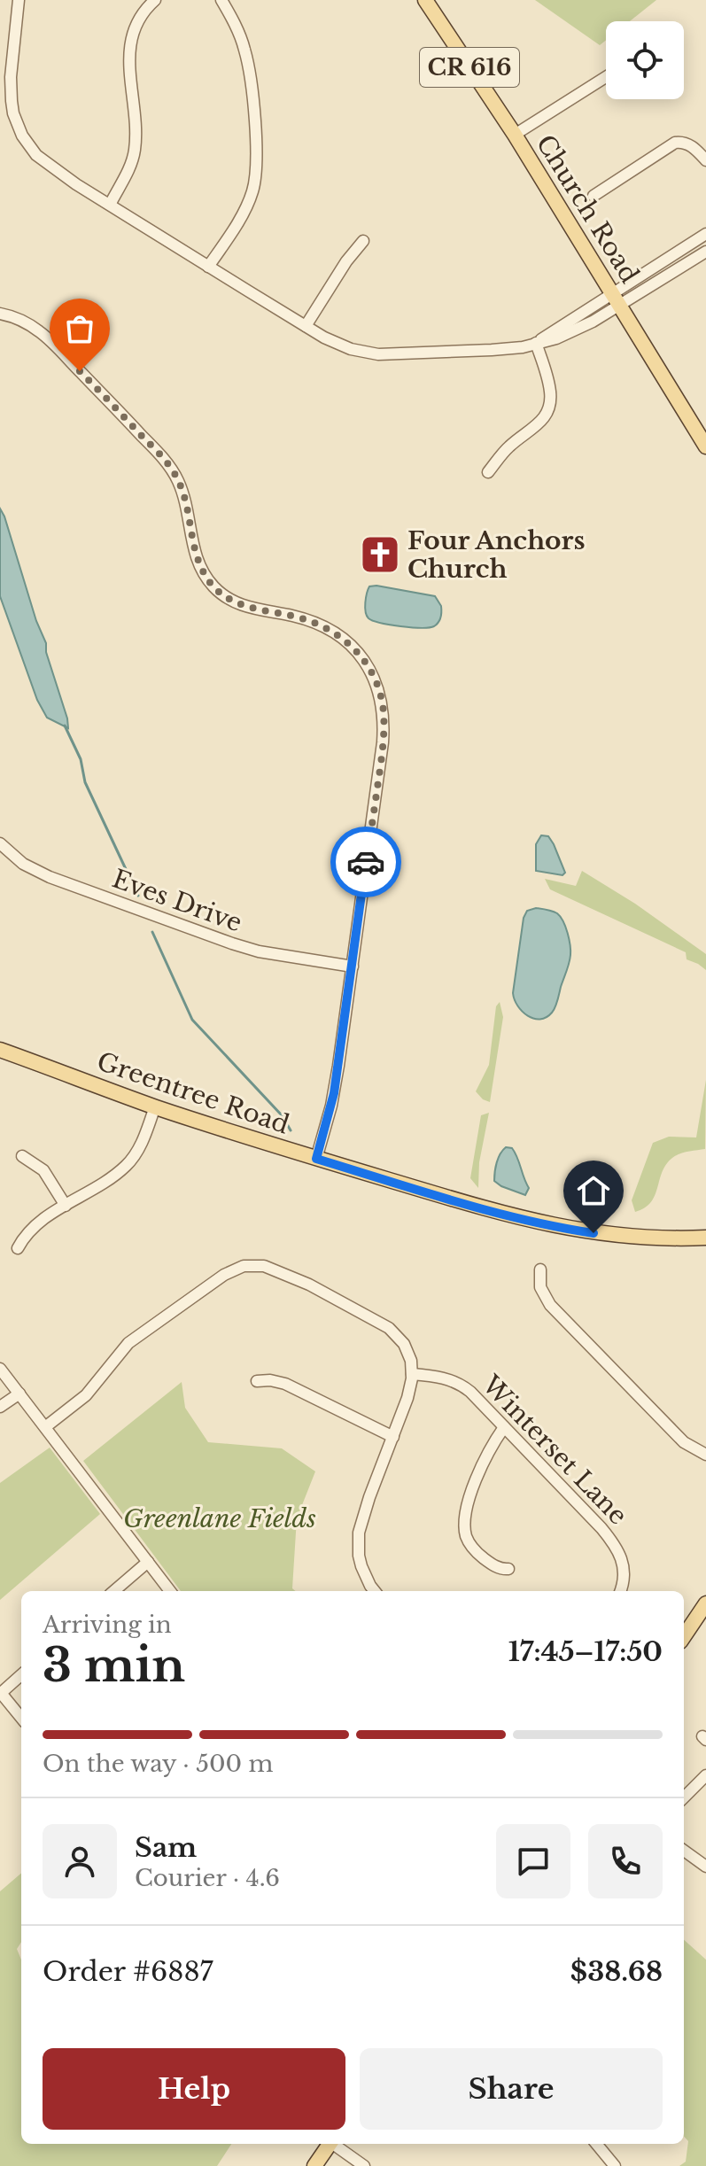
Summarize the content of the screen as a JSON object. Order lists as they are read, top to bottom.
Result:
{
  "streets": {
    "main road": ["CR 616", "Church Road", "Greentree Road"],
    "street": ["Eves Drive", "Winterset Lane"]
  },
  "parks": ["Greenlane Fields"],
  "places": {
    "church": ["Four Anchors Church"]
  },
  "page": {
    "heading": ["3 min", "Arriving in", "17:45–17:50"],
    "panel": [
      "Sam",
      "Courier · 4.6",
      "Order #6887",
      "$38.68"
    ],
    "bar": "On the way · 500 m",
    "buttons": ["Help", "Share"]
  }
}
